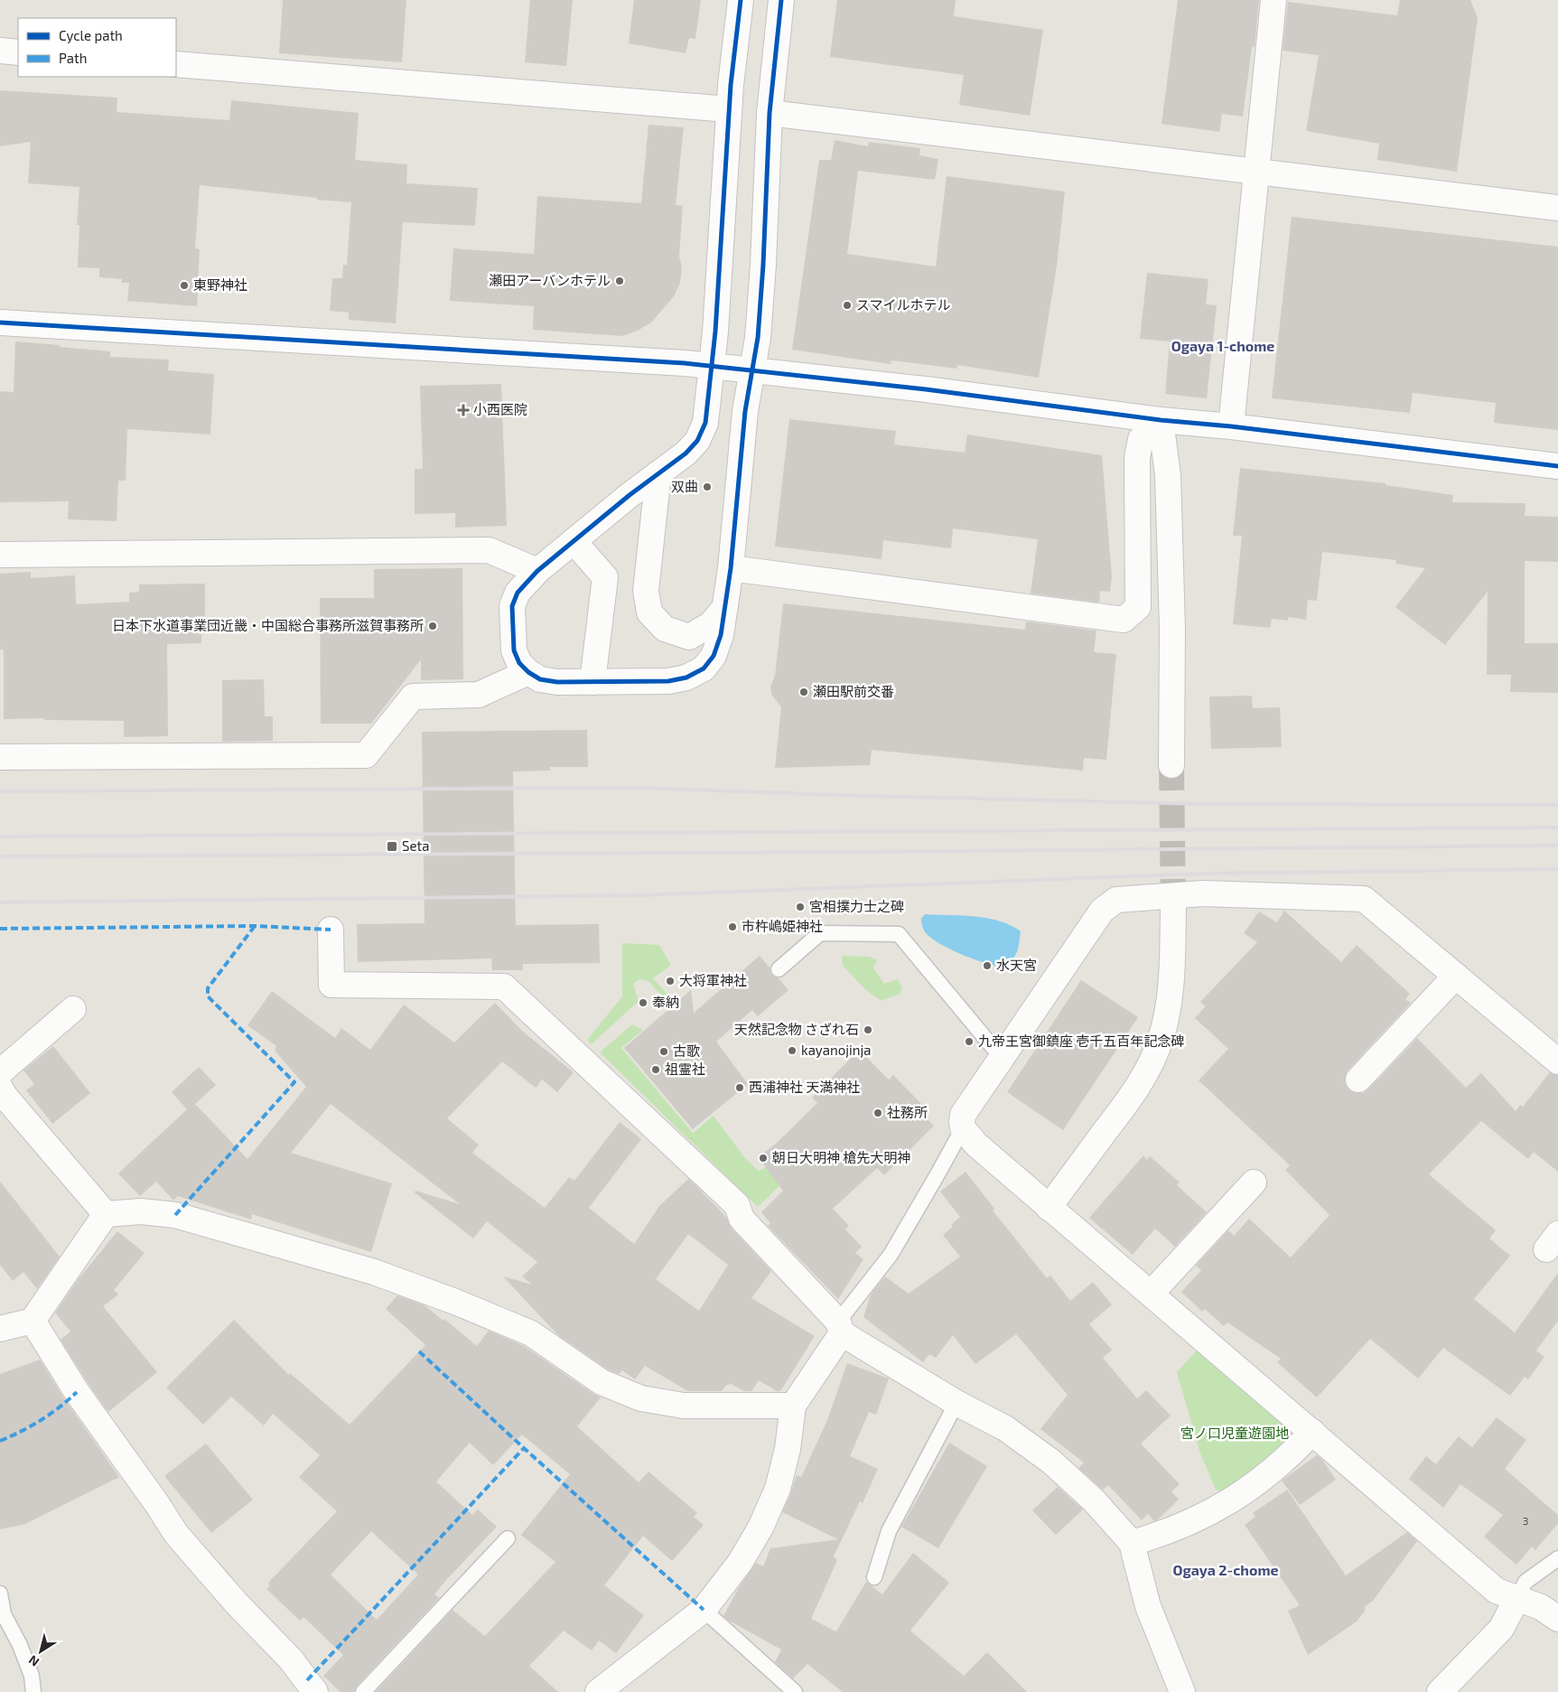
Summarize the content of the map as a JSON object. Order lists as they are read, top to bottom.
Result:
{
  "districts": ["Ogaya 1-chome", "Ogaya 2-chome"],
  "parks": ["宮ノ口児童遊園地"],
  "places": {
    "other": [
      "瀬田アーバンホテル",
      "東野神社",
      "スマイルホテル",
      "双曲",
      "日本下水道事業団近畿・中国総合事務所滋賀事務所",
      "瀬田駅前交番",
      "宮相撲力士之碑",
      "市杵嶋姫神社",
      "水天宮",
      "大将軍神社",
      "奉納",
      "天然記念物 さざれ石",
      "九帝王宮御鎮座 壱千五百年記念碑",
      "kayanojinja",
      "古歌",
      "祖霊社",
      "西浦神社 天満神社",
      "社務所",
      "朝日大明神 槍先大明神"
    ],
    "health": ["小西医院"],
    "transit": ["Seta"]
  },
  "house_numbers": ["3"],
  "legend": ["Cycle path", "Path"],
  "north": "bottom left"
}
